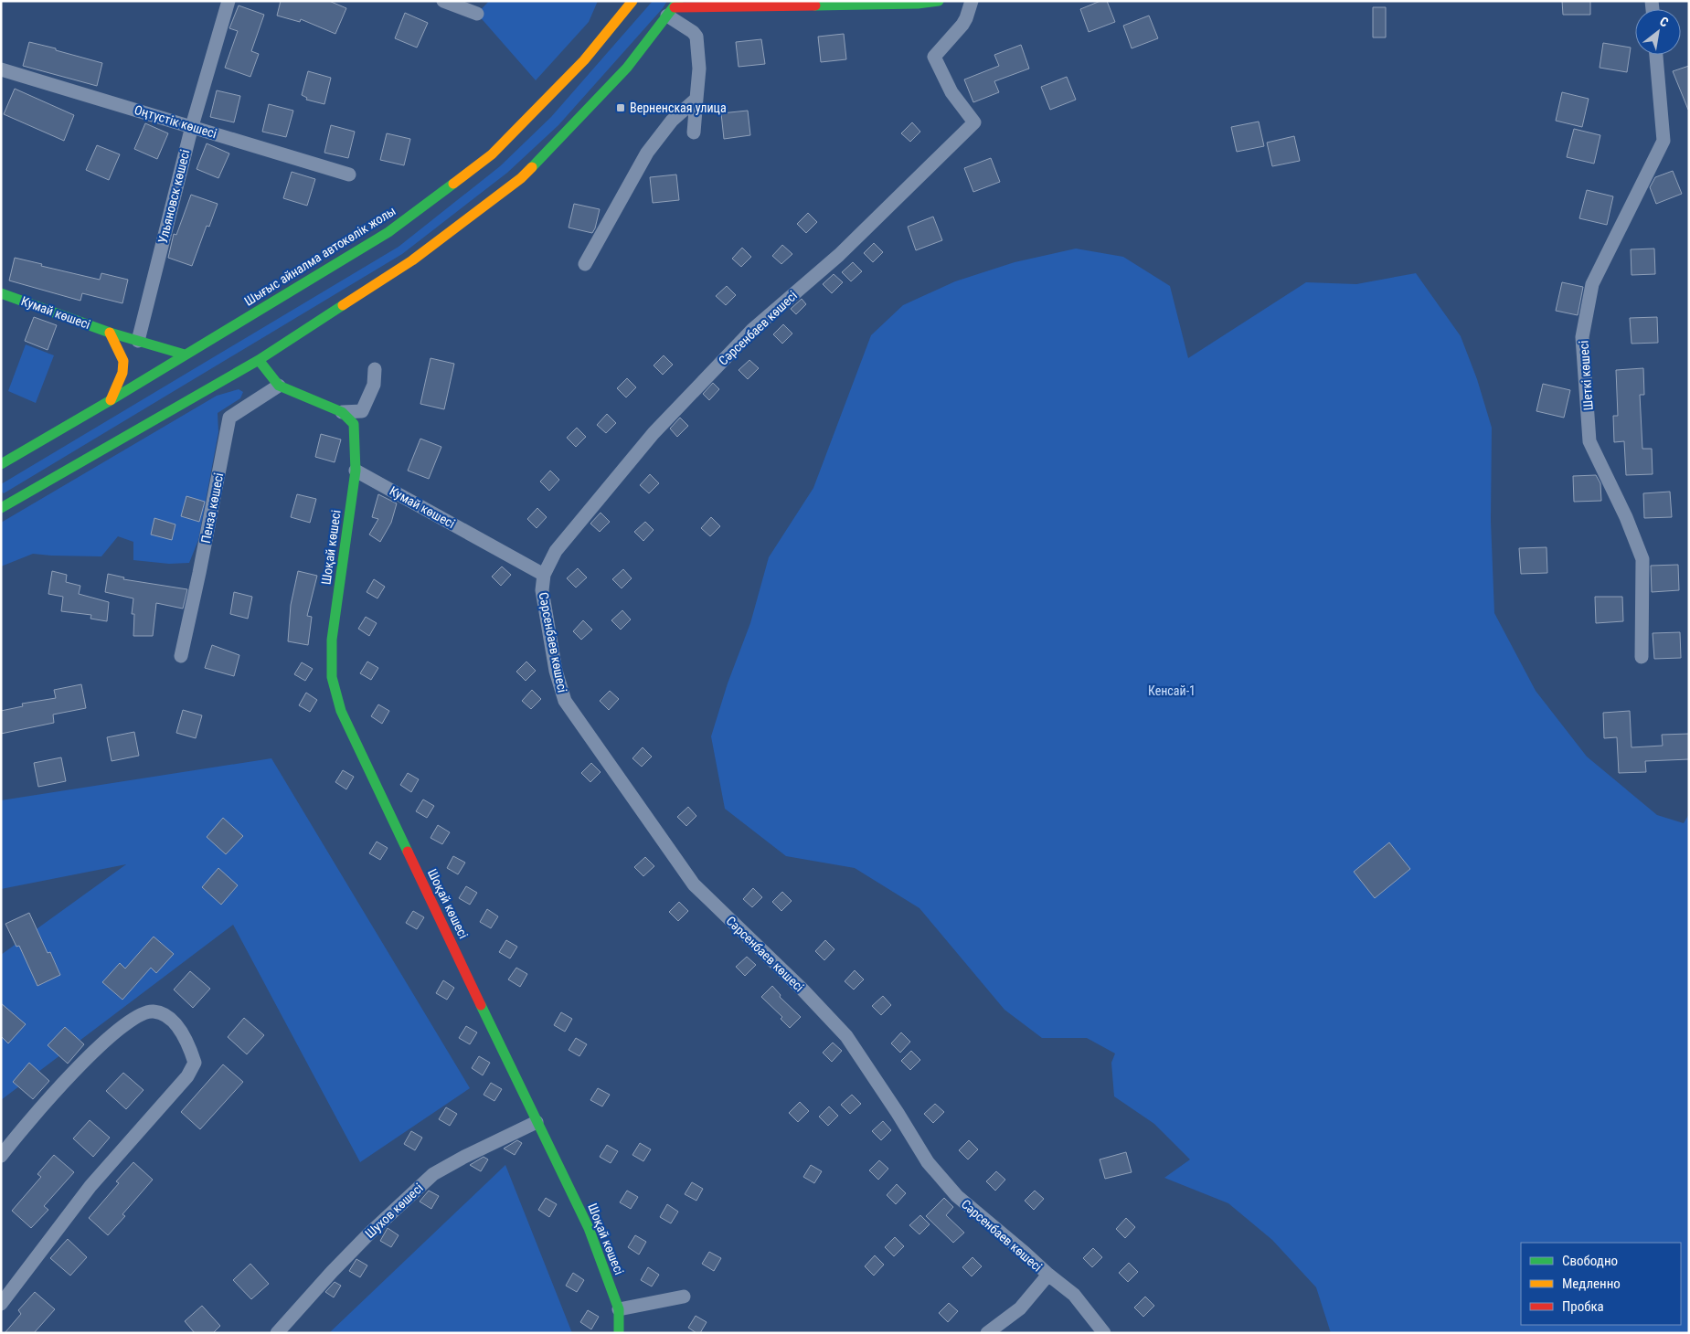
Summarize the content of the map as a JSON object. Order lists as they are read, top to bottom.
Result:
{
  "streets": {
    "street": [
      "Оңтүстік көшесі",
      "Ульяновск көшесі",
      "Шығыс айналма автокөлік жолы",
      "Кумай көшесі",
      "Сәрсенбаев көшесі",
      "Шеткі көшесі",
      "Пенза көшесі",
      "Шоқай көшесі",
      "Шухов көшесі"
    ]
  },
  "crossings": [
    ["Оңтүстік көшесі", "Ульяновск көшесі"],
    ["Ульяновск көшесі", "Кумай көшесі"],
    ["Шығыс айналма автокөлік жолы", "Кумай көшесі"],
    ["Кумай көшесі", "Сәрсенбаев көшесі"],
    ["Кумай көшесі", "Шоқай көшесі"],
    ["Шоқай көшесі", "Шухов көшесі"]
  ],
  "parks": ["Кенсай-1"],
  "places": {
    "transit": ["Верненская улица"]
  },
  "legend": ["Свободно", "Медленно", "Пробка"],
  "north": "top right"
}
